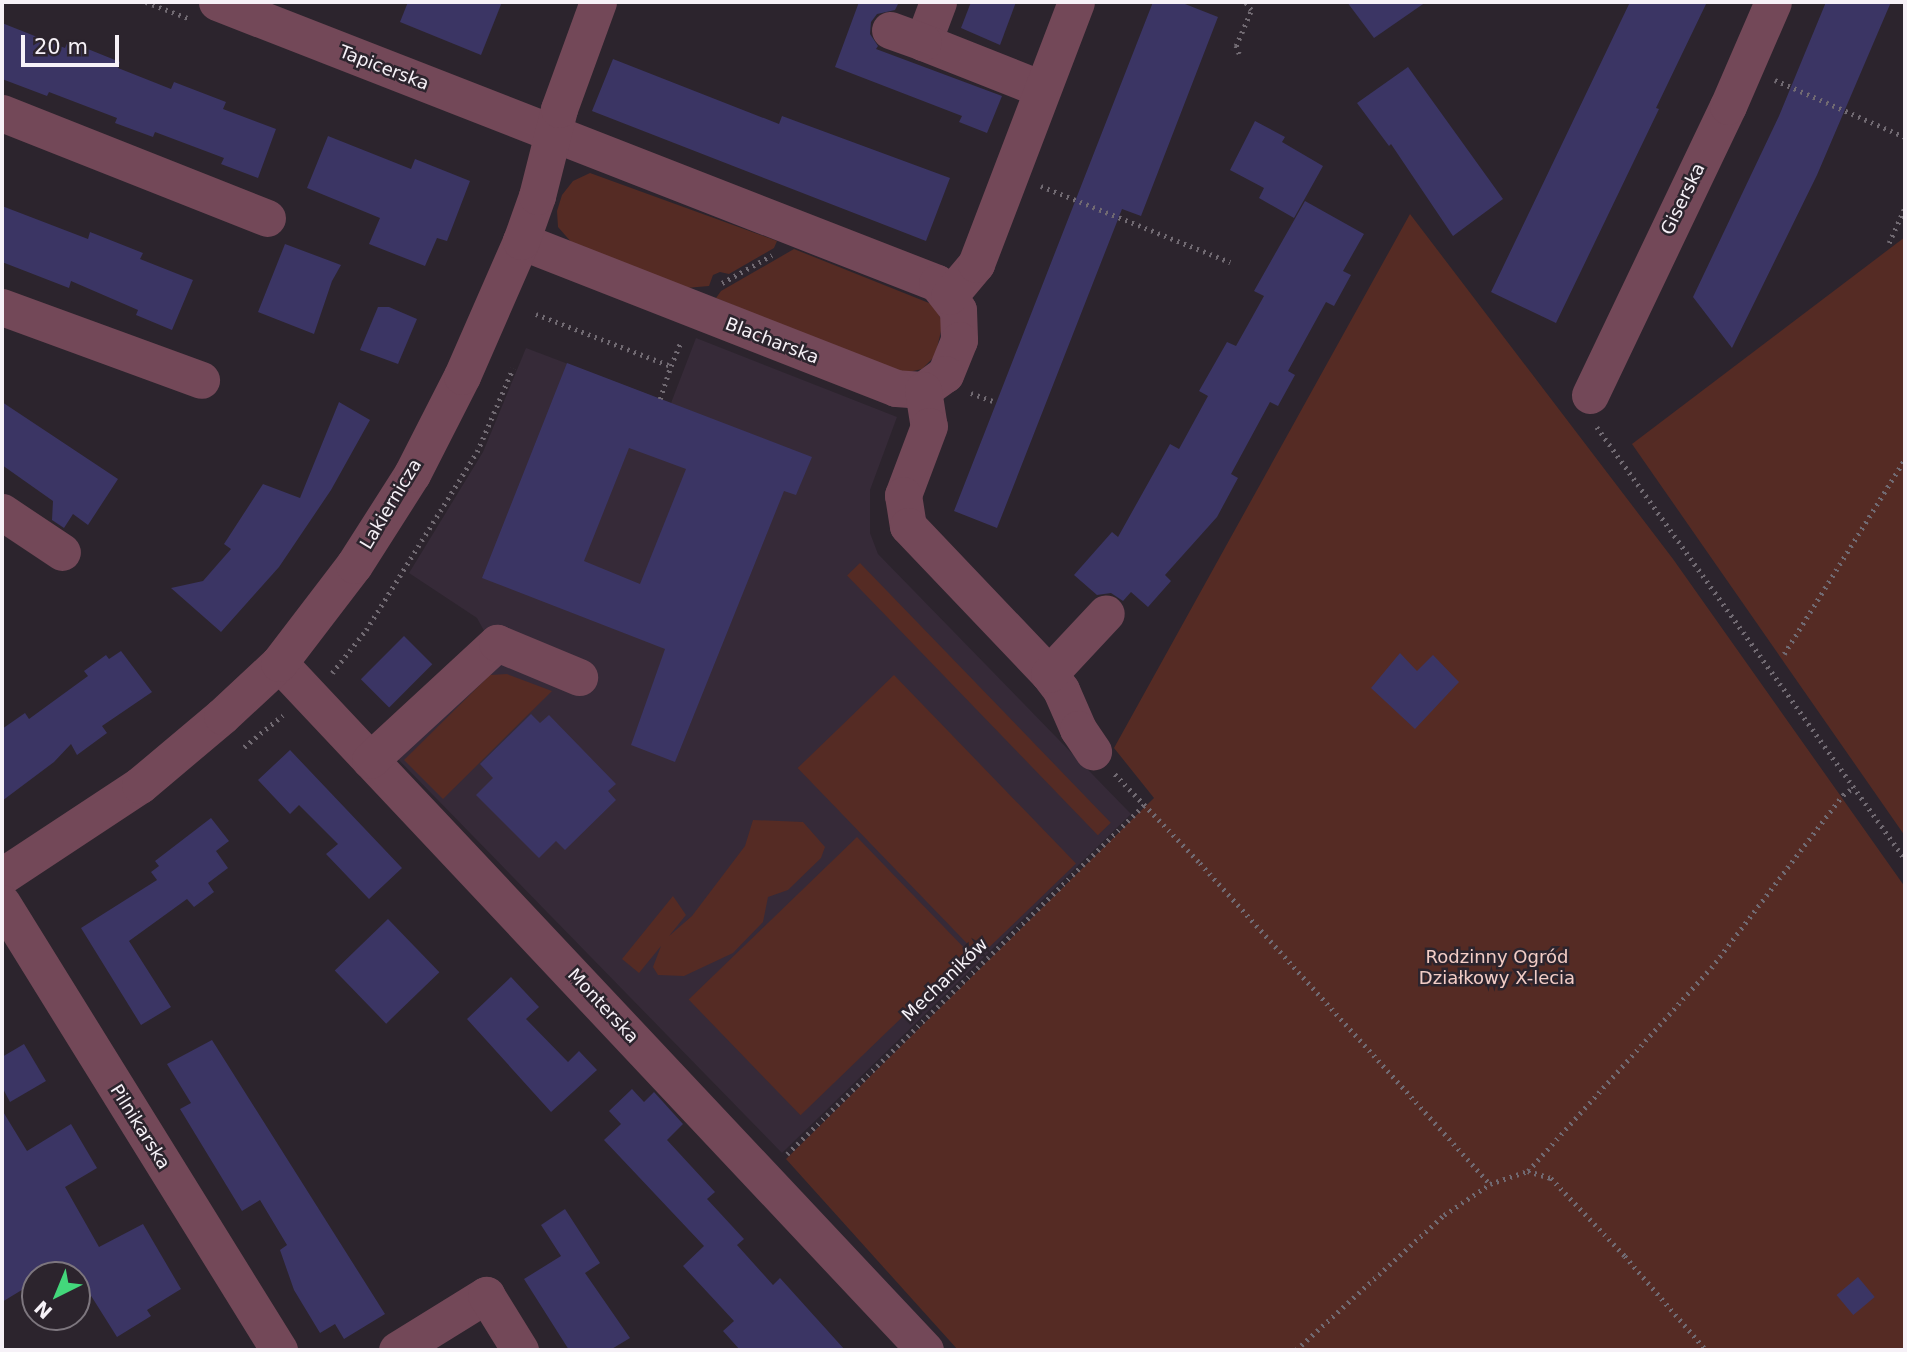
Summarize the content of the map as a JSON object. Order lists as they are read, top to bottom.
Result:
{
  "streets": {
    "street": [
      "Tapicerska",
      "Giserska",
      "Blacharska",
      "Lakiernicza",
      "Monterska",
      "Pilnikarska"
    ],
    "path": ["Mechaników"]
  },
  "crossings": [
    ["Tapicerska", "Lakiernicza"],
    ["Blacharska", "Lakiernicza"],
    ["Lakiernicza", "Monterska"],
    ["Mechaników", "Monterska"]
  ],
  "parks": ["Rodzinny Ogród Działkowy X-lecia"],
  "scale_bar": "20 m",
  "north": "bottom left"
}
